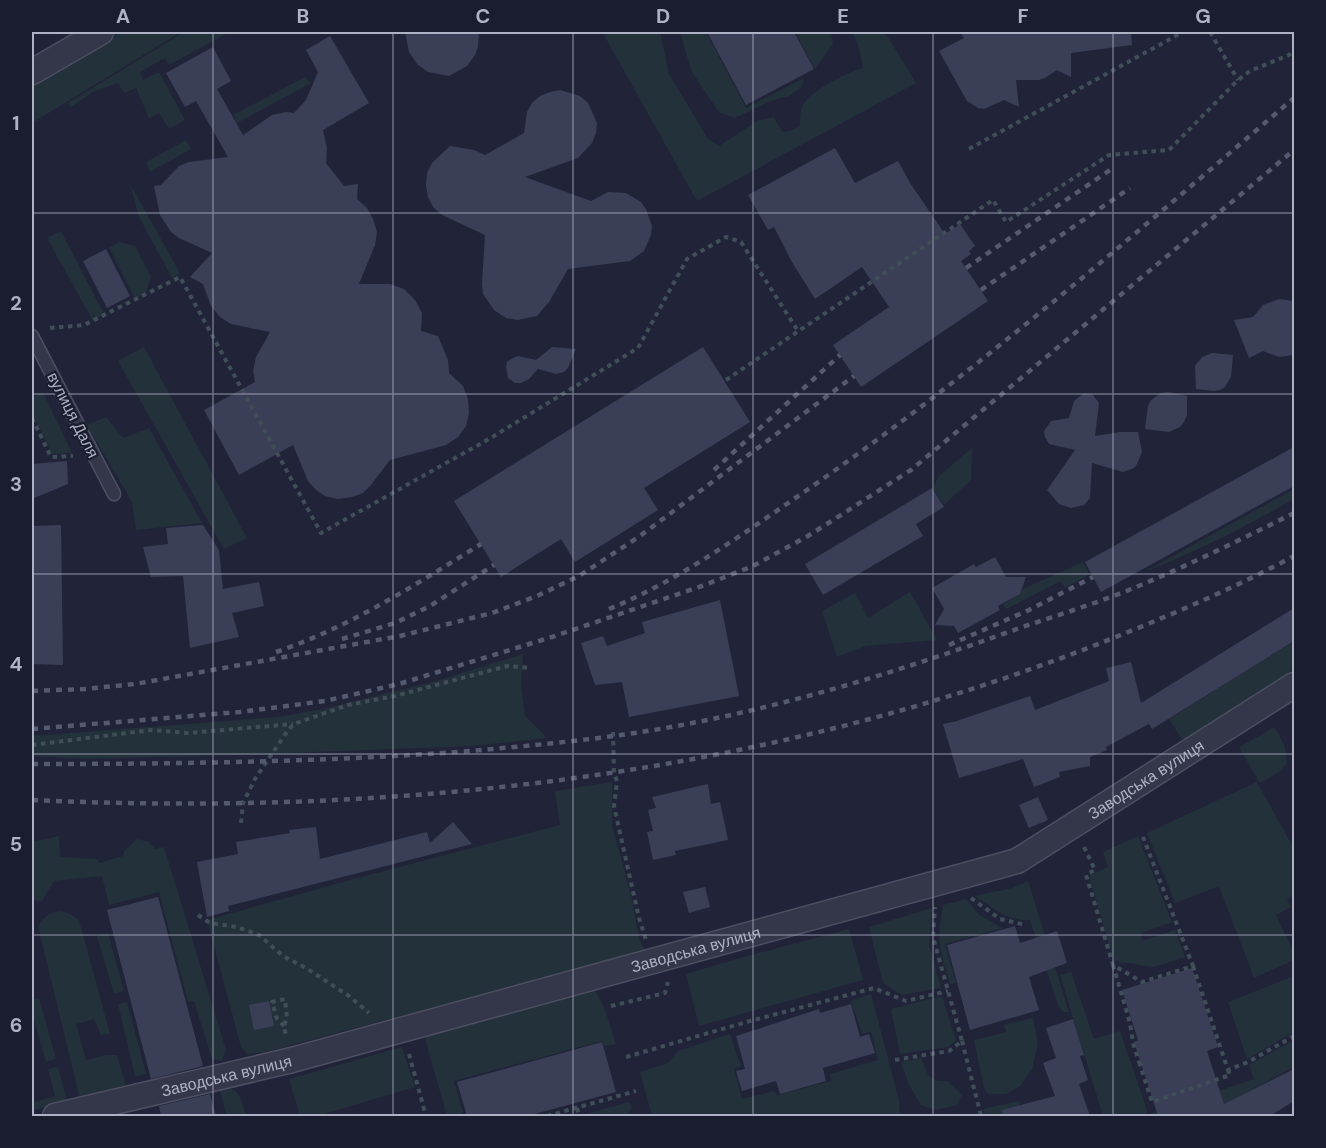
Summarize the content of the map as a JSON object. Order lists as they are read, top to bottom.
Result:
{
  "streets": {
    "street": ["Заводська вулиця"],
    "lane": ["вулиця Даля"]
  },
  "grid": {
    "columns": [
      "A",
      "B",
      "C",
      "D",
      "E",
      "F",
      "G"
    ],
    "rows": [
      "1",
      "2",
      "3",
      "4",
      "5",
      "6"
    ]
  }
}
